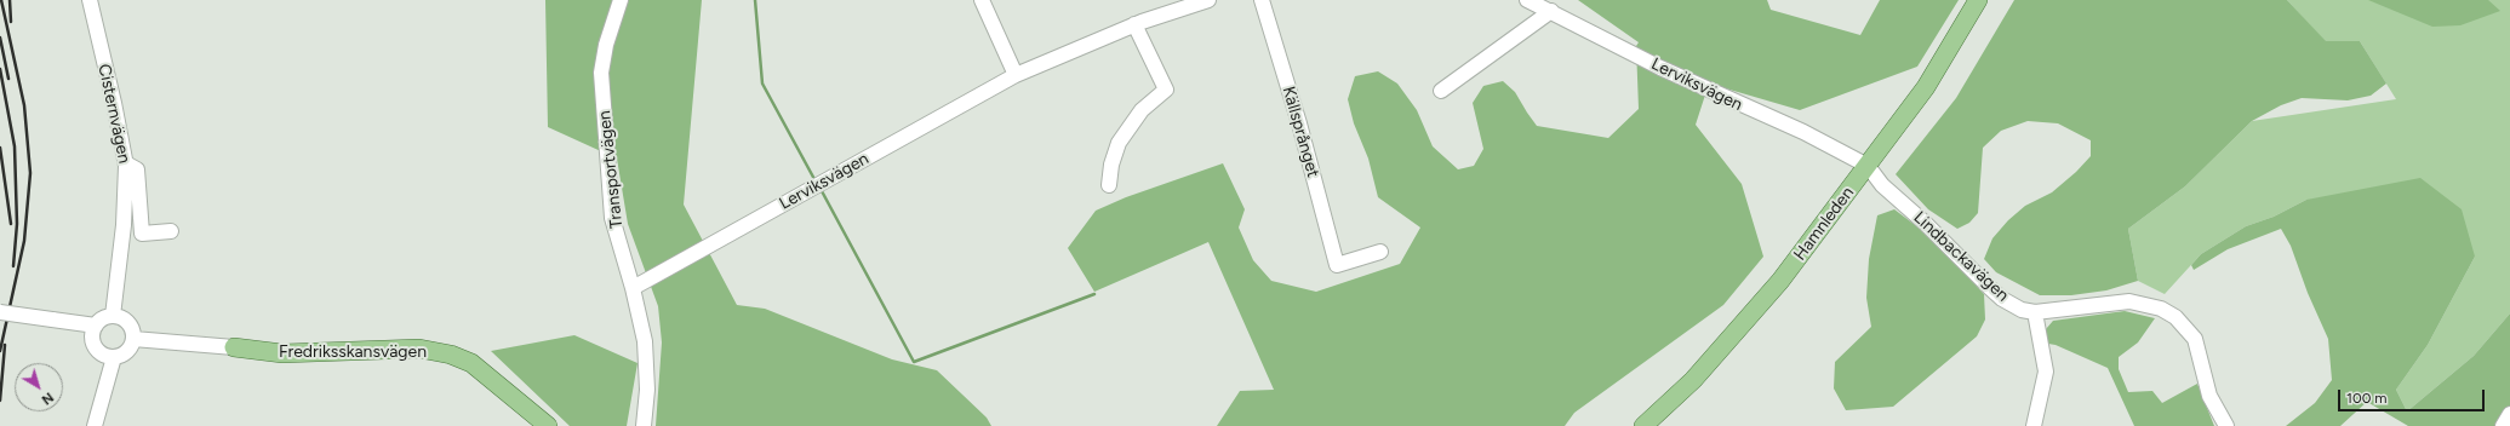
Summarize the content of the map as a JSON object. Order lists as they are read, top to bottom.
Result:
{
  "streets": {
    "main road": ["Hamnleden", "Fredriksskansvägen"],
    "street": [
      "Lerviksvägen",
      "Cisternvägen",
      "Källsprånget",
      "Transportvägen",
      "Lindbackavägen"
    ]
  },
  "crossings": [
    ["Lerviksvägen", "Transportvägen"],
    ["Lerviksvägen", "Hamnleden"],
    ["Lerviksvägen", "Lindbackavägen"],
    ["Cisternvägen", "Fredriksskansvägen"],
    ["Hamnleden", "Lindbackavägen"]
  ],
  "scale_bar": "100 m",
  "north": "bottom right"
}
